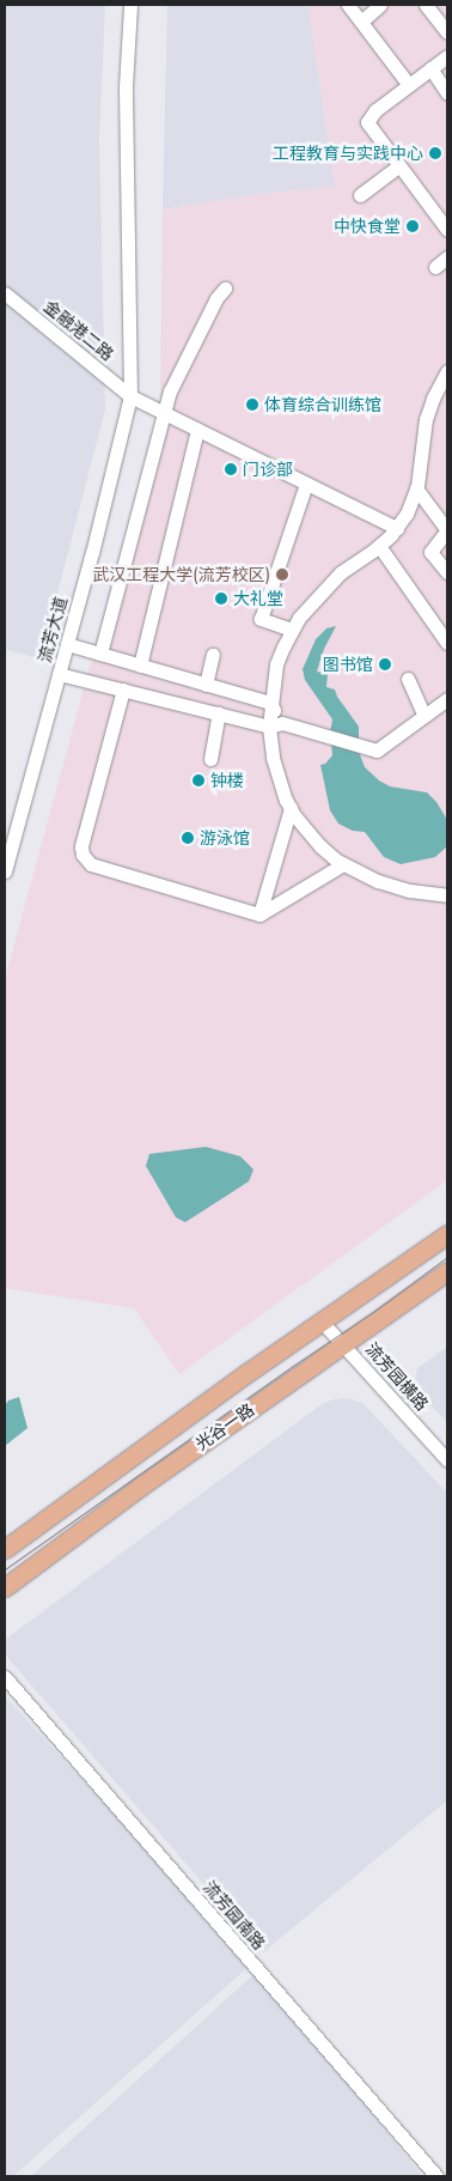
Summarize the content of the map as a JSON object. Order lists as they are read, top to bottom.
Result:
{
  "streets": {
    "main road": ["光谷一路"],
    "street": [
      "金融港二路",
      "流芳大道",
      "流芳园横路",
      "流芳园南路"
    ]
  },
  "crossings": [
    ["金融港二路", "流芳大道"],
    ["流芳园横路", "光谷一路"]
  ],
  "places": [
    "工程教育与实践中心",
    "中快食堂",
    "体育综合训练馆",
    "门诊部",
    "武汉工程大学(流芳校区)",
    "大礼堂",
    "图书馆",
    "钟楼",
    "游泳馆"
  ]
}
